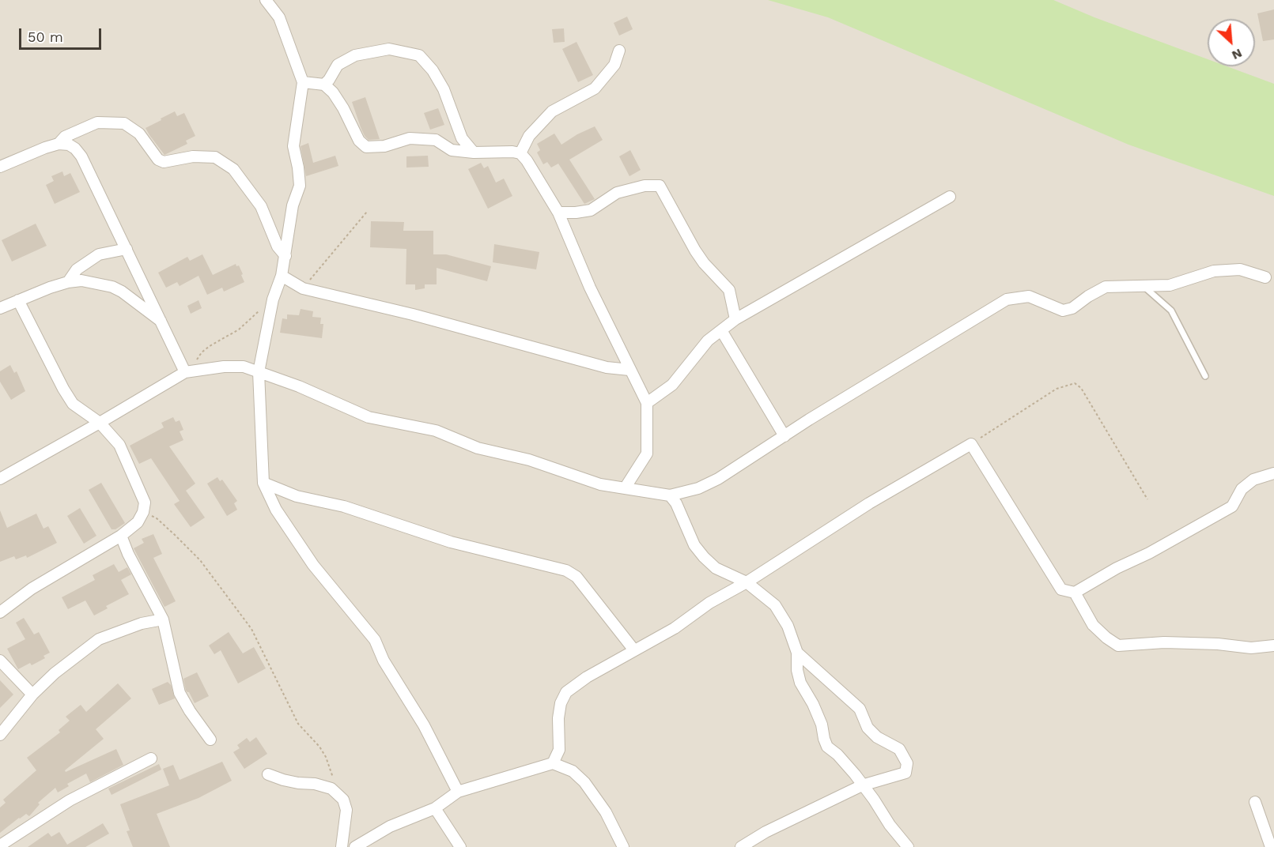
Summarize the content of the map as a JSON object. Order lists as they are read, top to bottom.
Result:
{
  "scale_bar": "50 m",
  "north": "bottom right"
}
